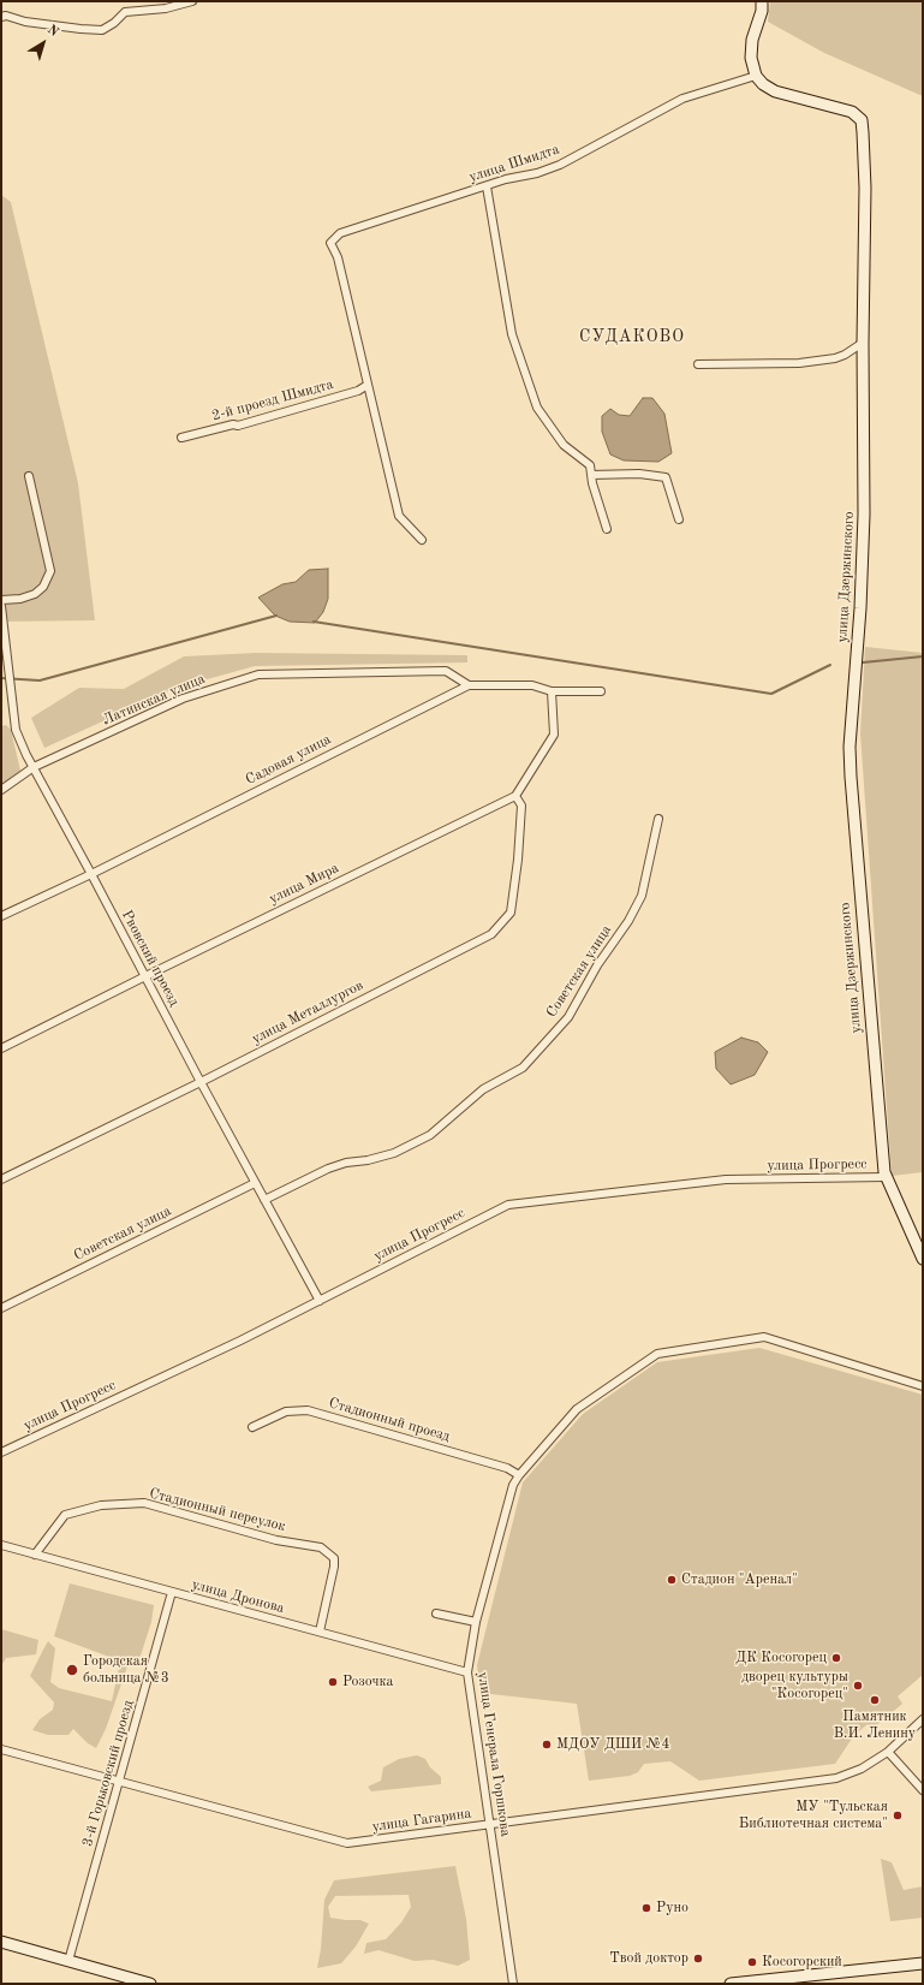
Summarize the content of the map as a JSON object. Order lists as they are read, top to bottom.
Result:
{
  "streets": {
    "street": [
      "улица Шмидта",
      "2-й проезд Шмидта",
      "улица Дзержинского",
      "Латинская улица",
      "Садовая улица",
      "улица Мира",
      "Рвовский проезд",
      "Советская улица",
      "улица Металлургов",
      "улица Прогресс",
      "Стадионный проезд",
      "Стадионный переулок",
      "улица Дронова",
      "улица Генерала Горшкова",
      "3-й Горьковский проезд",
      "улица Гагарина"
    ]
  },
  "crossings": [
    ["улица Шмидта", "2-й проезд Шмидта"],
    ["улица Шмидта", "улица Дзержинского"],
    ["улица Дзержинского", "улица Прогресс"],
    ["Латинская улица", "Садовая улица"],
    ["Латинская улица", "Рвовский проезд"],
    ["Садовая улица", "Рвовский проезд"],
    ["улица Мира", "Рвовский проезд"],
    ["улица Мира", "улица Металлургов"],
    ["Рвовский проезд", "Советская улица"],
    ["Рвовский проезд", "улица Металлургов"],
    ["Рвовский проезд", "улица Прогресс"],
    ["Стадионный проезд", "улица Генерала Горшкова"],
    ["Стадионный переулок", "улица Дронова"],
    ["улица Дронова", "улица Генерала Горшкова"],
    ["улица Дронова", "3-й Горьковский проезд"],
    ["улица Генерала Горшкова", "улица Гагарина"],
    ["3-й Горьковский проезд", "улица Гагарина"]
  ],
  "districts": ["СУДАКОВО"],
  "places": [
    "Стадион \"Аренал\"",
    "ДК Косогорец",
    "Городская больница №3",
    "Розочка",
    "дворец культуры \"Косогорец\"",
    "Памятник В.И. Ленину",
    "МДОУ ДШИ №4",
    "МУ \"Тульская Библиотечная система\"",
    "Руно",
    "Твой доктор",
    "Косогорский"
  ],
  "north": "top right"
}
